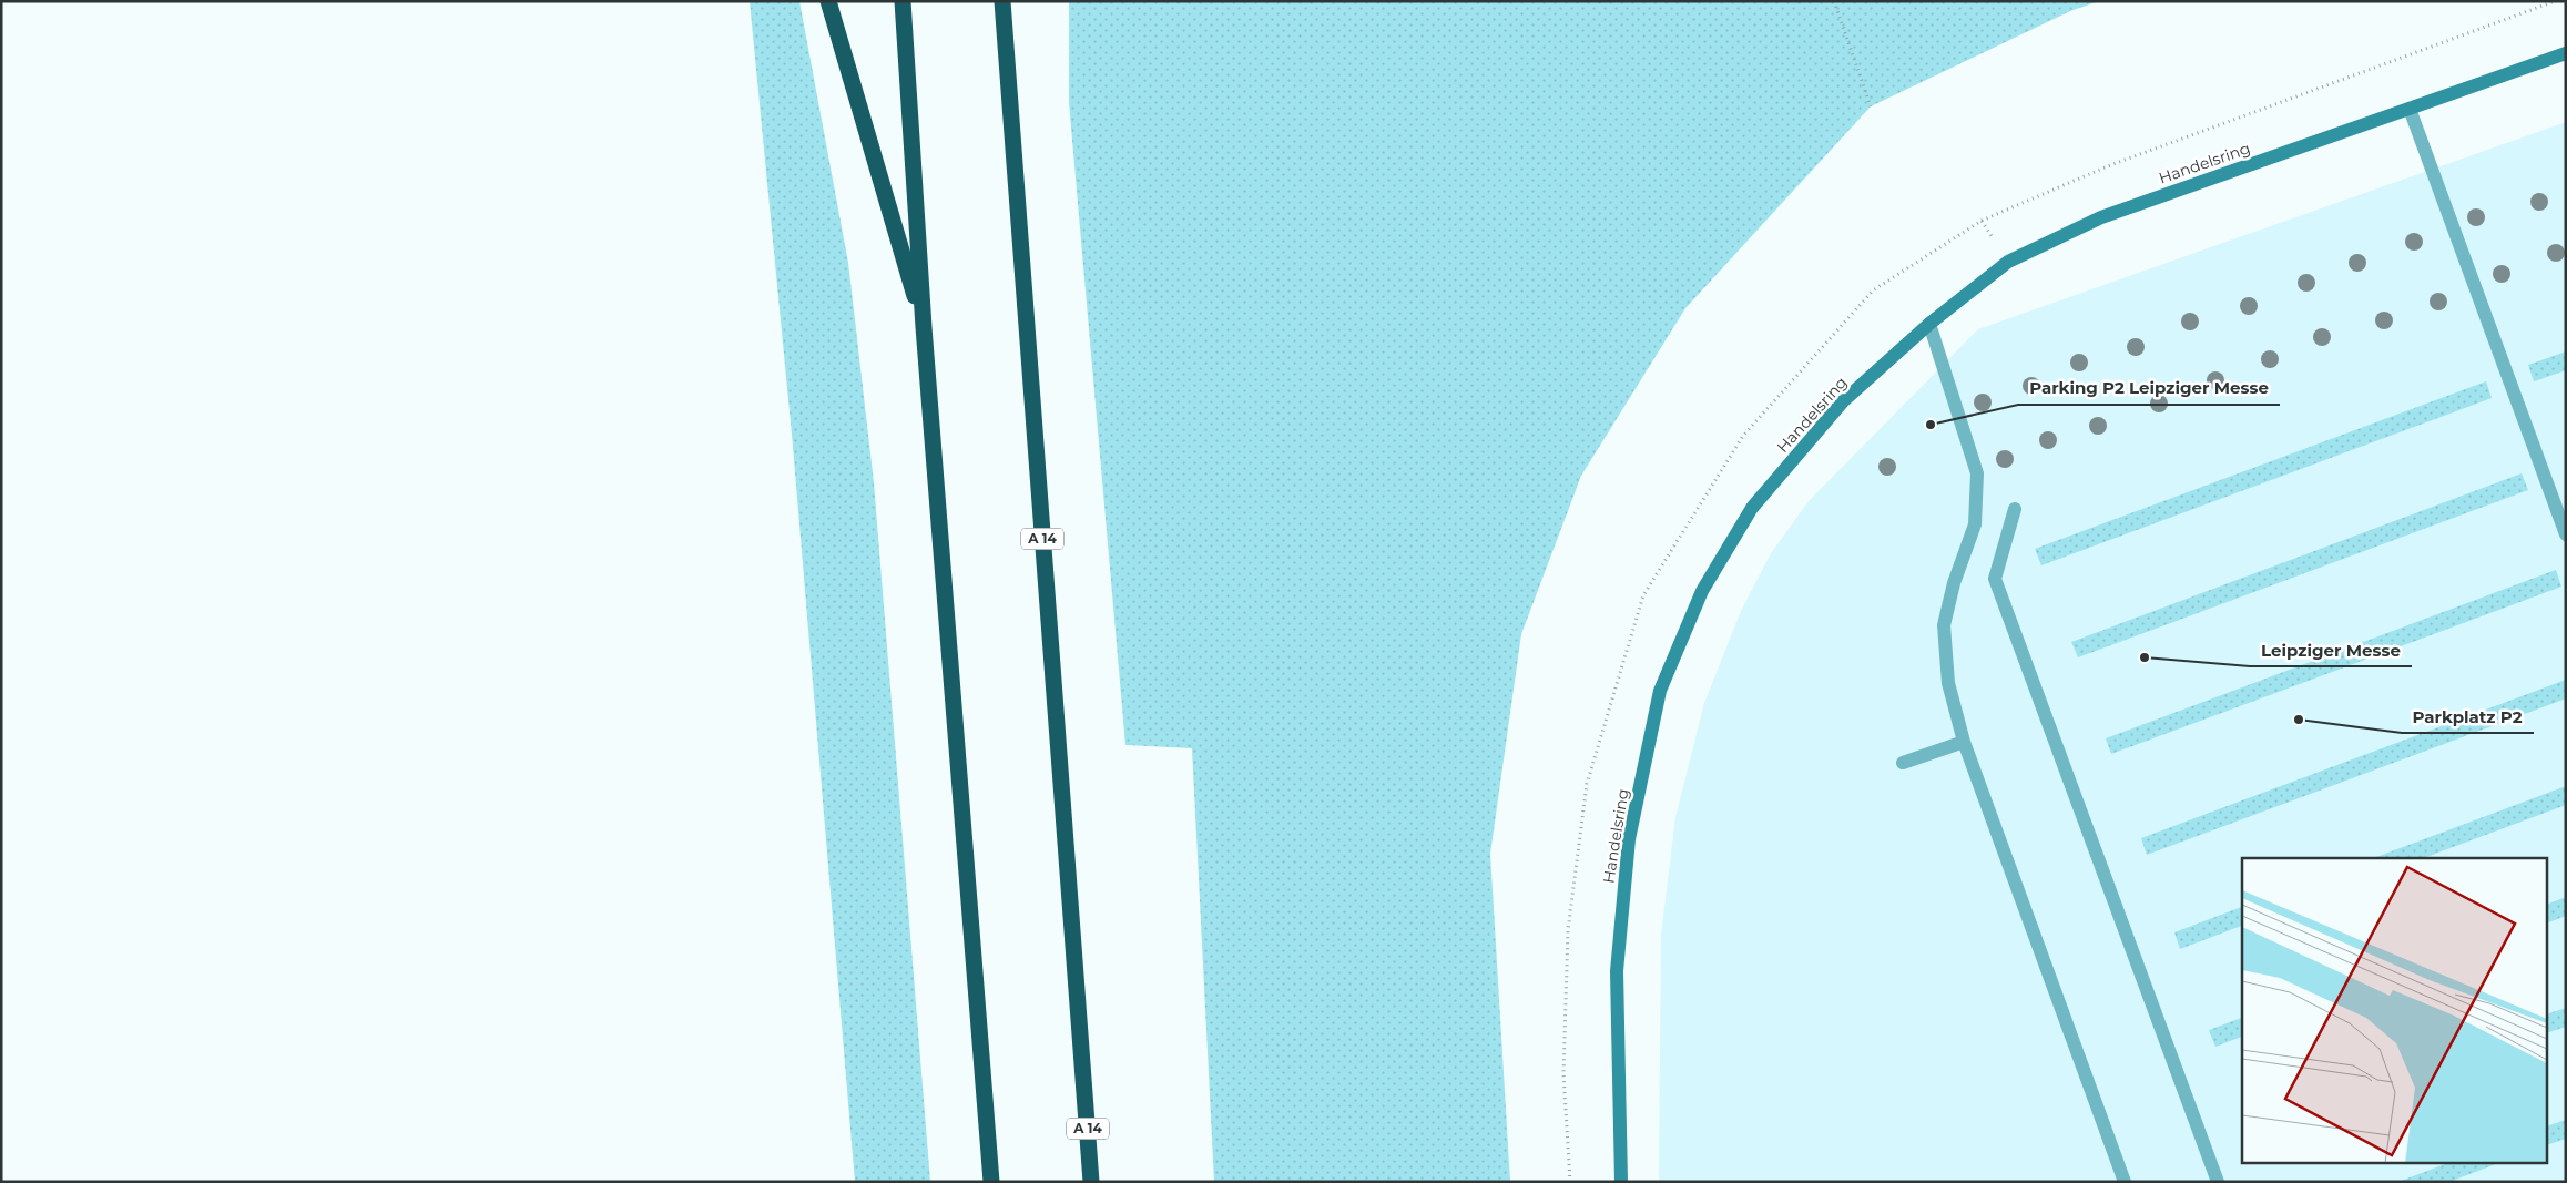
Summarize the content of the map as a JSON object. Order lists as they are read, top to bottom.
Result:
{
  "streets": {
    "highway": ["A 14"],
    "main road": ["Handelsring"]
  },
  "places": ["Parking P2 Leipziger Messe", "Leipziger Messe", "Parkplatz P2"]
}
